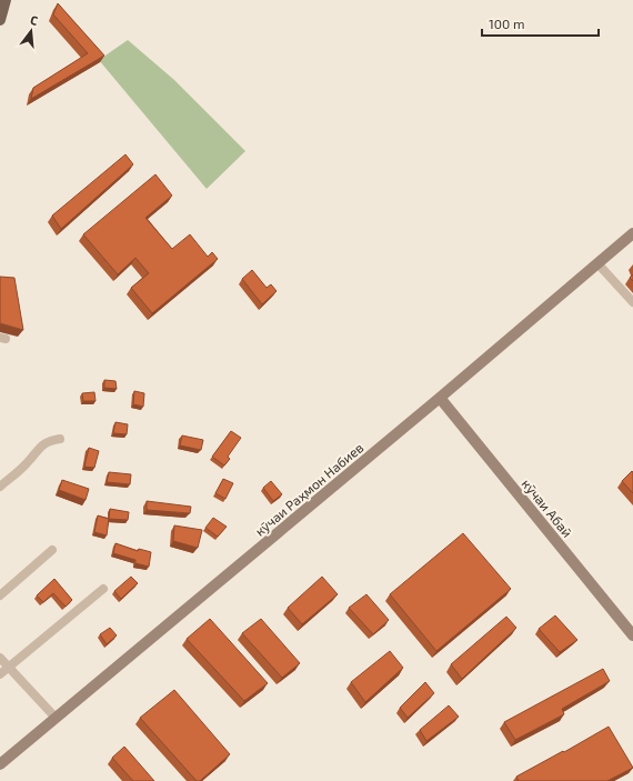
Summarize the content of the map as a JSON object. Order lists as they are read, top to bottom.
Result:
{
  "streets": {
    "main road": ["кӯчаи Раҳмон Набиев", "кӯчаи Абаӣ"]
  },
  "crossings": [
    ["кӯчаи Раҳмон Набиев", "кӯчаи Абаӣ"]
  ],
  "scale_bar": "100 m",
  "north": "top"
}
